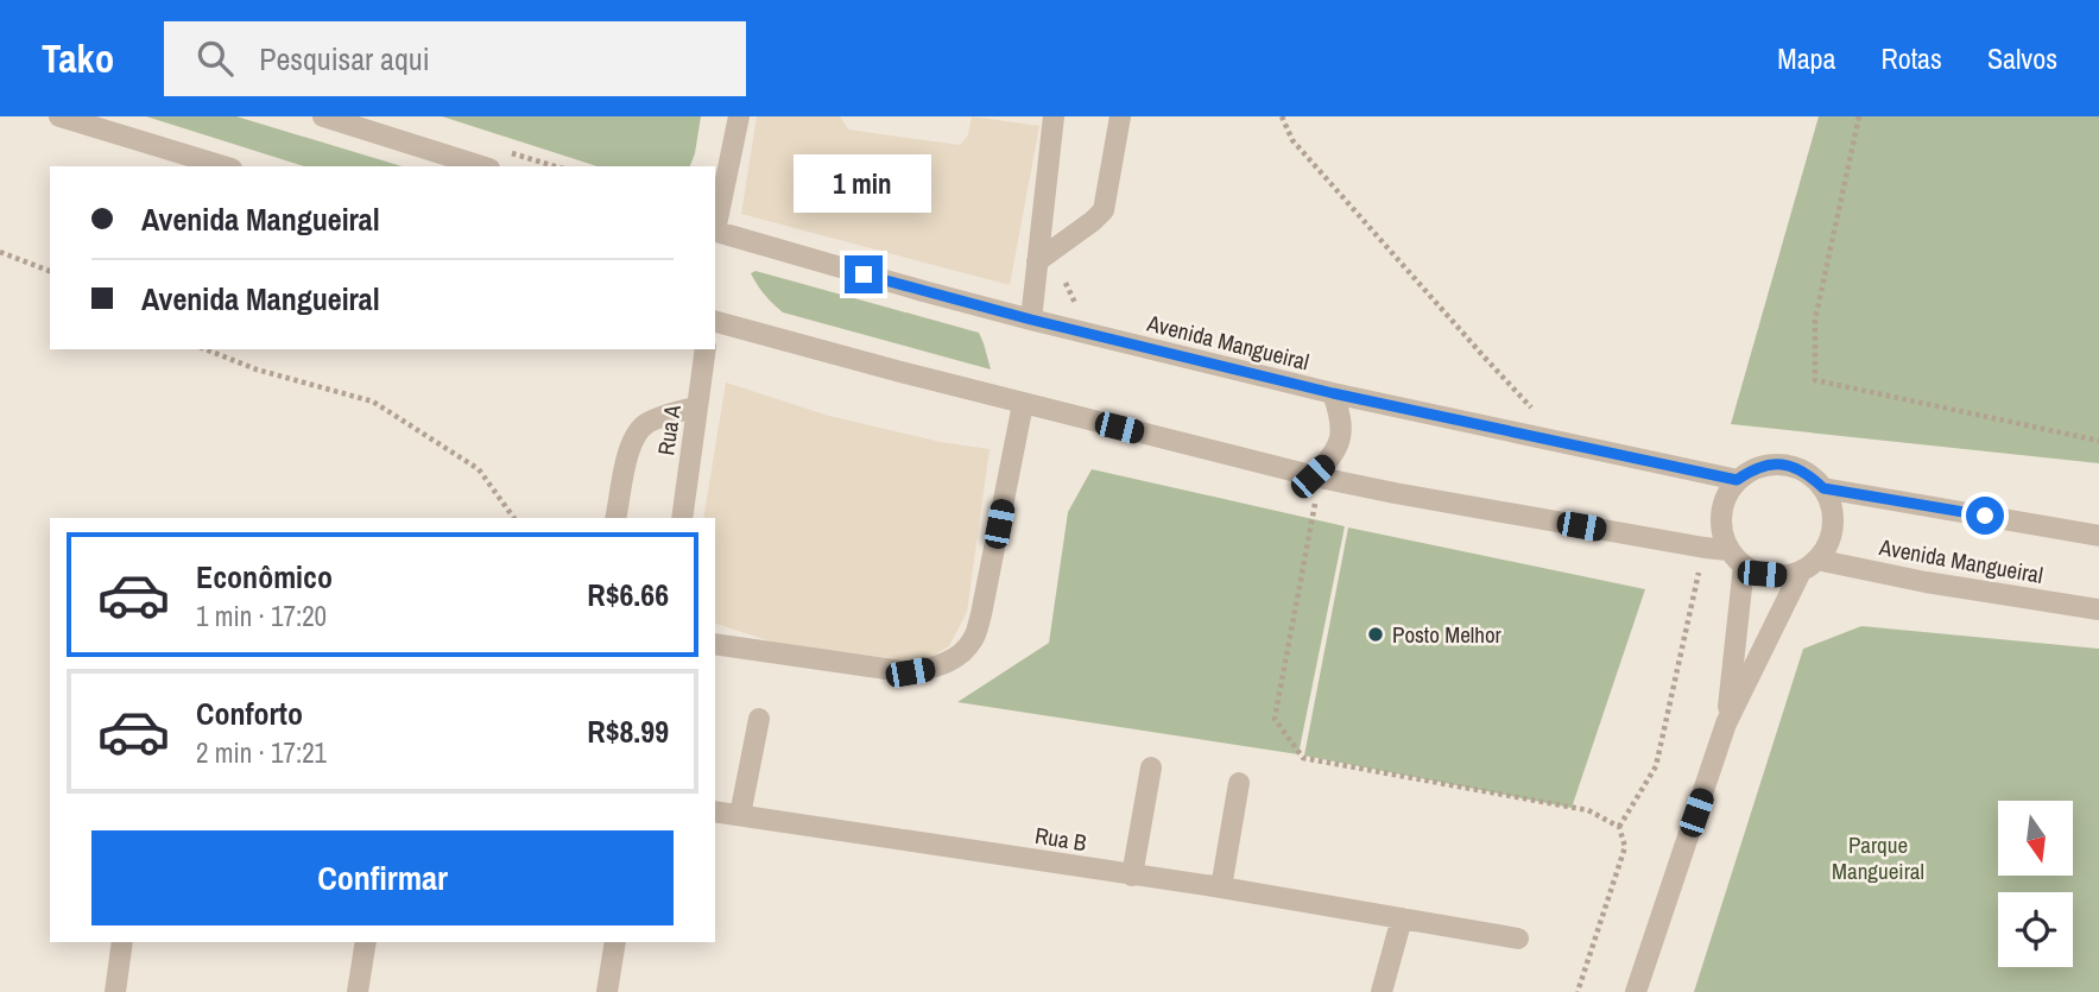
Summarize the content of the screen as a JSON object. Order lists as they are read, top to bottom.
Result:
{
  "streets": {
    "street": ["Avenida Mangueiral", "Rua A", "Rua B"]
  },
  "parks": ["Parque Mangueiral"],
  "places": ["Posto Melhor"],
  "north": "bottom",
  "page": {
    "header": "Tako",
    "search": "Pesquisar aqui",
    "nav": ["Mapa", "Rotas", "Salvos"],
    "bubble": "1 min",
    "banner": ["Avenida Mangueiral", "Avenida Mangueiral"],
    "list": [
      {
        "name": "Econômico",
        "note": "1 min · 17:20",
        "value": "R$6.66"
      },
      {
        "name": "Conforto",
        "note": "2 min · 17:21",
        "value": "R$8.99"
      }
    ],
    "buttons": "Confirmar"
  }
}
